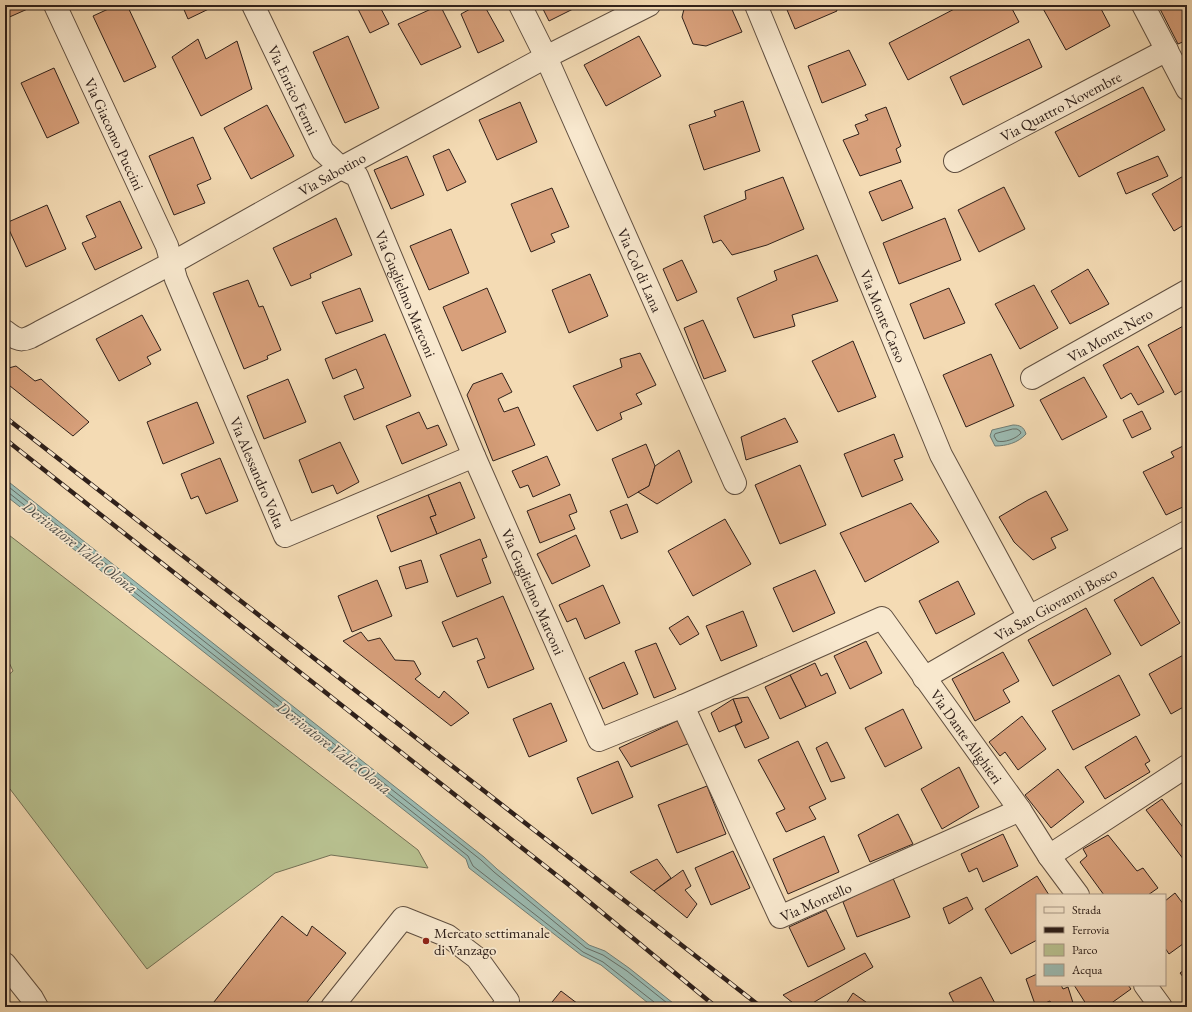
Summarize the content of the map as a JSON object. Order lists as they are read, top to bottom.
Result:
{
  "streets": {
    "street": [
      "Via Enrico Fermi",
      "Via Quattro Novembre",
      "Via Giacomo Puccini",
      "Via Sabotino",
      "Via Col di Lana",
      "Via Guglielmo Marconi",
      "Via Monte Carso",
      "Via Monte Nero",
      "Via Alessandro Volta",
      "Via San Giovanni Bosco",
      "Via Dante Alighieri",
      "Via Montello"
    ]
  },
  "crossings": [
    ["Via Enrico Fermi", "Via Sabotino"],
    ["Via Enrico Fermi", "Via Guglielmo Marconi"],
    ["Via Giacomo Puccini", "Via Sabotino"],
    ["Via Giacomo Puccini", "Via Alessandro Volta"],
    ["Via Sabotino", "Via Col di Lana"],
    ["Via Sabotino", "Via Guglielmo Marconi"],
    ["Via Sabotino", "Via Alessandro Volta"],
    ["Via Guglielmo Marconi", "Via Alessandro Volta"],
    ["Via Guglielmo Marconi", "Via Dante Alighieri"],
    ["Via Guglielmo Marconi", "Via Montello"],
    ["Via Monte Carso", "Via San Giovanni Bosco"],
    ["Via San Giovanni Bosco", "Via Dante Alighieri"],
    ["Via Dante Alighieri", "Via Montello"]
  ],
  "water": ["Derivatore Valle Olona"],
  "places": ["Mercato settimanale di Vanzago"],
  "legend": [
    "Strada",
    "Ferrovia",
    "Parco",
    "Acqua"
  ]
}
